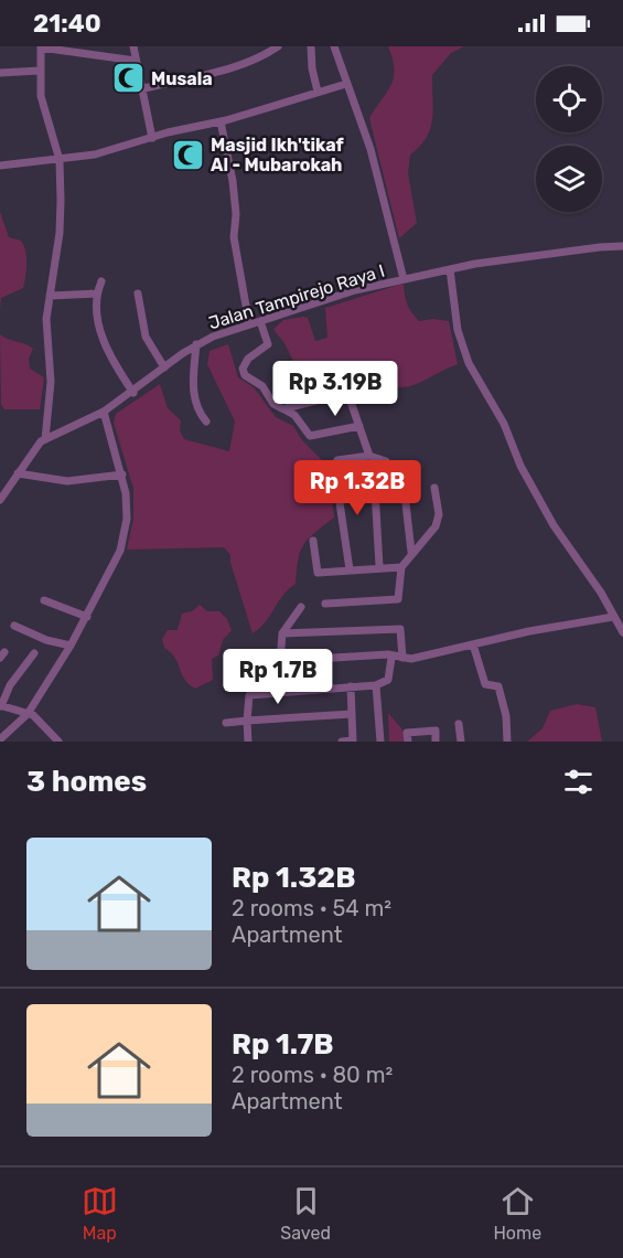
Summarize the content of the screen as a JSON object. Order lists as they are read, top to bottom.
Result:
{
  "streets": {
    "street": ["Jalan Tampirejo Raya I"]
  },
  "places": {
    "mosque": ["Musala", "Masjid Ikh'tikaf Al - Mubarokah"]
  },
  "page": {
    "status": "21:40",
    "price": ["Rp 3.19B", "Rp 1.32B", "Rp 1.7B"],
    "heading": "3 homes",
    "list": [
      {
        "name": "Rp 1.32B",
        "note": "2 rooms · 54 m² · Apartment"
      },
      {
        "name": "Rp 1.7B",
        "note": "2 rooms · 80 m² · Apartment"
      }
    ],
    "tabs": ["Map", "Saved", "Home"]
  }
}
